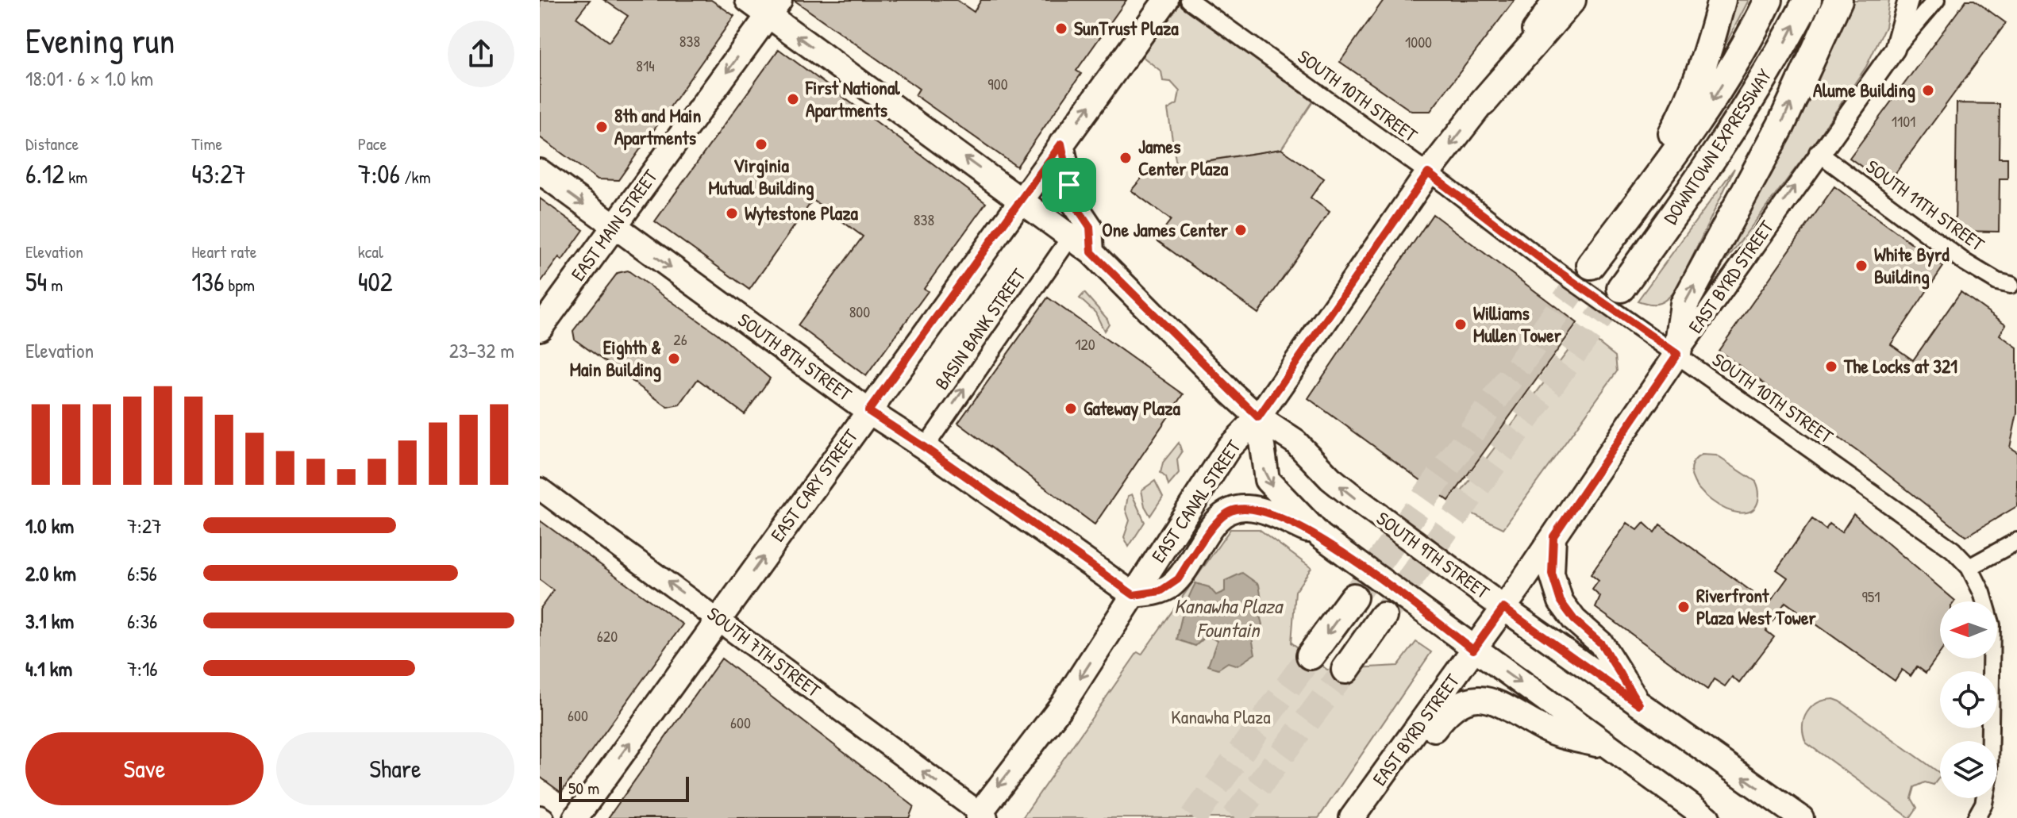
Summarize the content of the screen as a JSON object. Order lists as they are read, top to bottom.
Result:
{
  "streets": {
    "highway": ["DOWNTOWN EXPRESSWAY"],
    "main road": [
      "EAST MAIN STREET",
      "EAST BYRD STREET",
      "SOUTH 8TH STREET",
      "EAST CARY STREET",
      "EAST CANAL STREET",
      "SOUTH 9TH STREET",
      "SOUTH 7TH STREET"
    ],
    "street": ["SOUTH 10TH STREET", "SOUTH 11TH STREET", "BASIN BANK STREET"]
  },
  "crossings": [
    ["SOUTH 10TH STREET", "EAST BYRD STREET"],
    ["SOUTH 10TH STREET", "EAST CANAL STREET"],
    ["SOUTH 11TH STREET", "EAST BYRD STREET"],
    ["EAST MAIN STREET", "SOUTH 8TH STREET"],
    ["EAST MAIN STREET", "SOUTH 9TH STREET"],
    ["EAST BYRD STREET", "SOUTH 9TH STREET"],
    ["BASIN BANK STREET", "SOUTH 8TH STREET"],
    ["BASIN BANK STREET", "SOUTH 9TH STREET"],
    ["SOUTH 8TH STREET", "EAST CARY STREET"],
    ["SOUTH 8TH STREET", "EAST CANAL STREET"],
    ["EAST CARY STREET", "SOUTH 9TH STREET"],
    ["EAST CARY STREET", "SOUTH 7TH STREET"],
    ["EAST CANAL STREET", "SOUTH 9TH STREET"],
    ["EAST CANAL STREET", "SOUTH 7TH STREET"]
  ],
  "one_way": [
    "EAST MAIN STREET",
    "BASIN BANK STREET",
    "SOUTH 8TH STREET",
    "EAST CARY STREET",
    "EAST CANAL STREET",
    "SOUTH 7TH STREET"
  ],
  "water": ["Kanawha Plaza Fountain"],
  "parks": ["Kanawha Plaza"],
  "places": [
    "SunTrust Plaza",
    "Alume Building",
    "First National Apartments",
    "8th and Main Apartments",
    "Virginia Mutual Building",
    "James Center Plaza",
    "Wytestone Plaza",
    "One James Center",
    "White Byrd Building",
    "Williams Mullen Tower",
    "Eighth & Main Building",
    "The Locks at 321",
    "Gateway Plaza",
    "Riverfront Plaza West Tower"
  ],
  "house_numbers": [
    "838",
    "1000",
    "814",
    "900",
    "1101",
    "838",
    "800",
    "26",
    "120",
    "951",
    "620",
    "600",
    "600"
  ],
  "scale_bar": "50 m",
  "north": "left",
  "page": {
    "heading": ["Evening run", "18:01 · 6 × 1.0 km"],
    "stats": [
      ["Distance", "6.12 km"],
      ["Time", "43:27"],
      ["Pace", "7:06 /km"],
      ["Elevation", "54 m"],
      ["Heart rate", "136 bpm"],
      ["kcal", "402"]
    ],
    "chart": ["Elevation", "23–32 m"],
    "list": [
      {
        "name": "1.0 km",
        "note": "7:27"
      },
      {
        "name": "2.0 km",
        "note": "6:56"
      },
      {
        "name": "3.1 km",
        "note": "6:36"
      },
      {
        "name": "4.1 km",
        "note": "7:16"
      }
    ],
    "buttons": ["Save", "Share"],
    "scale": "50 m"
  }
}
